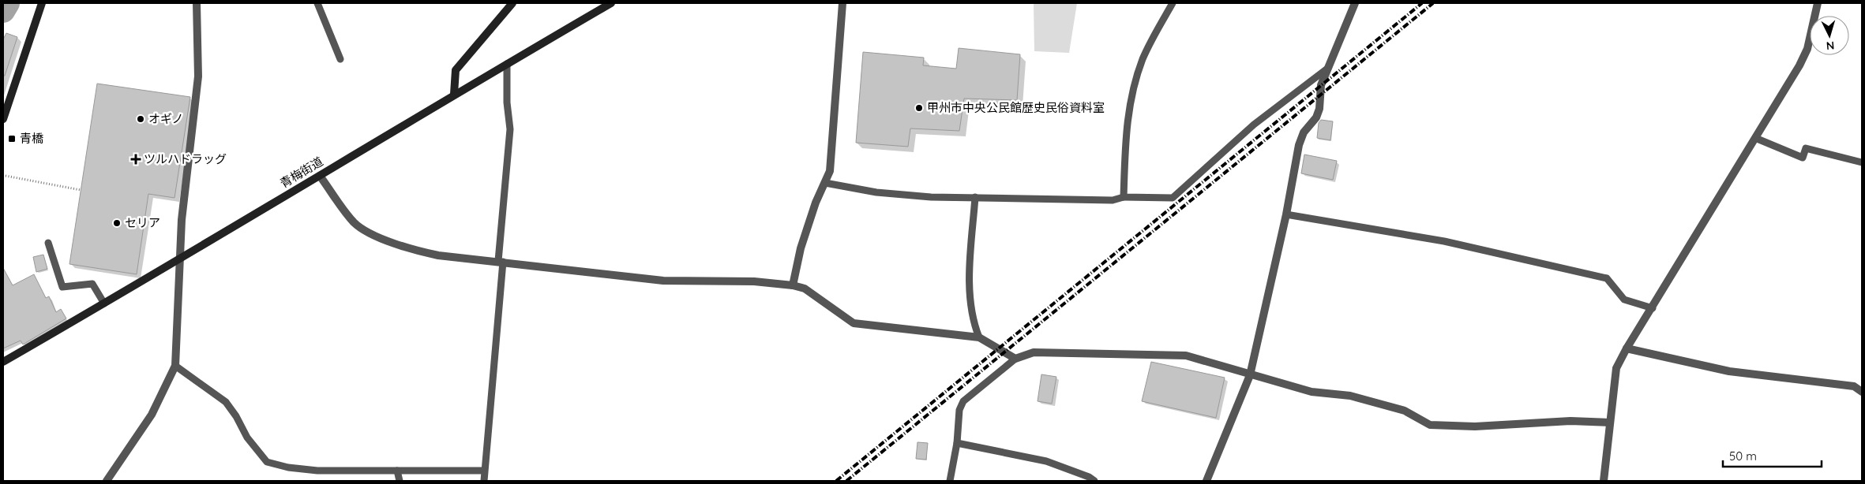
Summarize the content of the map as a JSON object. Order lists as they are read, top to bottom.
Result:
{
  "streets": {
    "main road": ["青梅街道"]
  },
  "places": {
    "other": ["甲州市中央公民館歴史民俗資料室", "オギノ", "セリア"],
    "transit": ["青橋"],
    "health": ["ツルハドラッグ"]
  },
  "scale_bar": "50 m",
  "north": "bottom"
}
